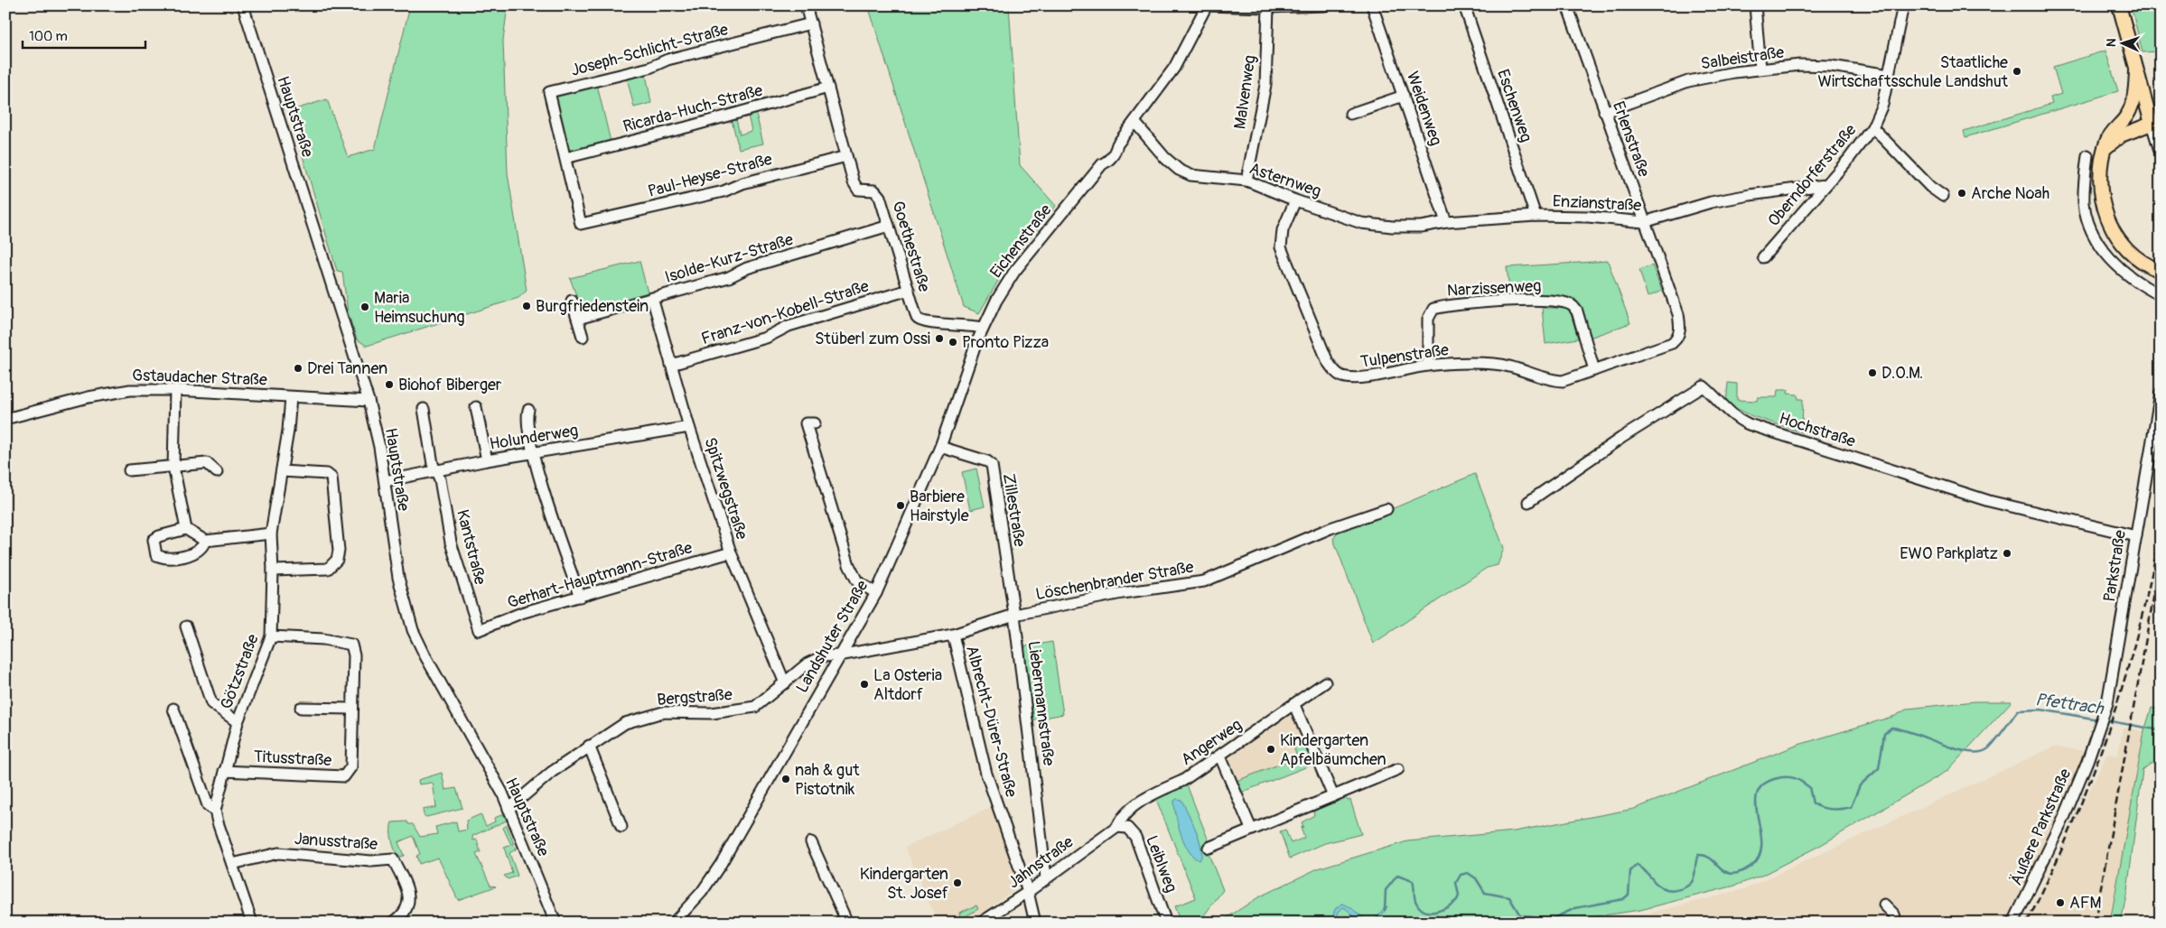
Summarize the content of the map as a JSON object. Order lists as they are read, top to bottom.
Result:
{
  "streets": {
    "street": [
      "Joseph-Schlicht-Straße",
      "Salbeistraße",
      "Malvenweg",
      "Eschenweg",
      "Ricarda-Huch-Straße",
      "Weidenweg",
      "Hauptstraße",
      "Erlenstraße",
      "Paul-Heyse-Straße",
      "Oberndorferstraße",
      "Asternweg",
      "Enzianstraße",
      "Eichenstraße",
      "Goethestraße",
      "Isolde-Kurz-Straße",
      "Narzissenweg",
      "Franz-von-Kobell-Straße",
      "Tulpenstraße",
      "Gstaudacher Straße",
      "Hochstraße",
      "Holunderweg",
      "Spitzwegstraße",
      "Zillestraße",
      "Kantstraße",
      "Parkstraße",
      "Gerhart-Hauptmann-Straße",
      "Löschenbrander Straße",
      "Landshuter Straße",
      "Götzstraße",
      "Bergstraße",
      "Liebermannstraße",
      "Albrecht-Dürer-Straße",
      "Angerweg",
      "Titusstraße",
      "Äußere Parkstraße",
      "Janusstraße",
      "Jahnstraße",
      "Leiblweg"
    ]
  },
  "crossings": [
    ["Joseph-Schlicht-Straße", "Ricarda-Huch-Straße"],
    ["Joseph-Schlicht-Straße", "Paul-Heyse-Straße"],
    ["Joseph-Schlicht-Straße", "Goethestraße"],
    ["Salbeistraße", "Erlenstraße"],
    ["Salbeistraße", "Oberndorferstraße"],
    ["Malvenweg", "Asternweg"],
    ["Eschenweg", "Enzianstraße"],
    ["Ricarda-Huch-Straße", "Paul-Heyse-Straße"],
    ["Ricarda-Huch-Straße", "Goethestraße"],
    ["Weidenweg", "Asternweg"],
    ["Weidenweg", "Enzianstraße"],
    ["Hauptstraße", "Gstaudacher Straße"],
    ["Hauptstraße", "Holunderweg"],
    ["Hauptstraße", "Bergstraße"],
    ["Erlenstraße", "Enzianstraße"],
    ["Erlenstraße", "Tulpenstraße"],
    ["Paul-Heyse-Straße", "Goethestraße"],
    ["Oberndorferstraße", "Enzianstraße"],
    ["Asternweg", "Enzianstraße"],
    ["Asternweg", "Eichenstraße"],
    ["Asternweg", "Tulpenstraße"],
    ["Eichenstraße", "Goethestraße"],
    ["Eichenstraße", "Landshuter Straße"],
    ["Goethestraße", "Isolde-Kurz-Straße"],
    ["Goethestraße", "Franz-von-Kobell-Straße"],
    ["Isolde-Kurz-Straße", "Spitzwegstraße"],
    ["Narzissenweg", "Tulpenstraße"],
    ["Franz-von-Kobell-Straße", "Spitzwegstraße"],
    ["Gstaudacher Straße", "Götzstraße"],
    ["Hochstraße", "Parkstraße"],
    ["Holunderweg", "Spitzwegstraße"],
    ["Holunderweg", "Kantstraße"],
    ["Spitzwegstraße", "Gerhart-Hauptmann-Straße"],
    ["Spitzwegstraße", "Bergstraße"],
    ["Zillestraße", "Löschenbrander Straße"],
    ["Zillestraße", "Landshuter Straße"],
    ["Zillestraße", "Liebermannstraße"],
    ["Kantstraße", "Gerhart-Hauptmann-Straße"],
    ["Parkstraße", "Äußere Parkstraße"],
    ["Löschenbrander Straße", "Landshuter Straße"],
    ["Löschenbrander Straße", "Bergstraße"],
    ["Löschenbrander Straße", "Liebermannstraße"],
    ["Löschenbrander Straße", "Albrecht-Dürer-Straße"],
    ["Landshuter Straße", "Bergstraße"],
    ["Götzstraße", "Titusstraße"],
    ["Götzstraße", "Janusstraße"],
    ["Liebermannstraße", "Jahnstraße"],
    ["Albrecht-Dürer-Straße", "Jahnstraße"],
    ["Angerweg", "Jahnstraße"],
    ["Angerweg", "Leiblweg"],
    ["Jahnstraße", "Leiblweg"]
  ],
  "water": ["Pfettrach"],
  "places": [
    "Staatliche Wirtschaftsschule Landshut",
    "Arche Noah",
    "Burgfriedenstein",
    "Maria Heimsuchung",
    "Stüberl zum Ossi",
    "Pronto Pizza",
    "Drei Tannen",
    "D.O.M.",
    "Biohof Biberger",
    "Barbiere Hairstyle",
    "EWO Parkplatz",
    "La Osteria Altdorf",
    "Kindergarten Apfelbäumchen",
    "nah & gut Pistotnik",
    "Kindergarten St. Josef",
    "AFM"
  ],
  "scale_bar": "100 m",
  "north": "left"
}
